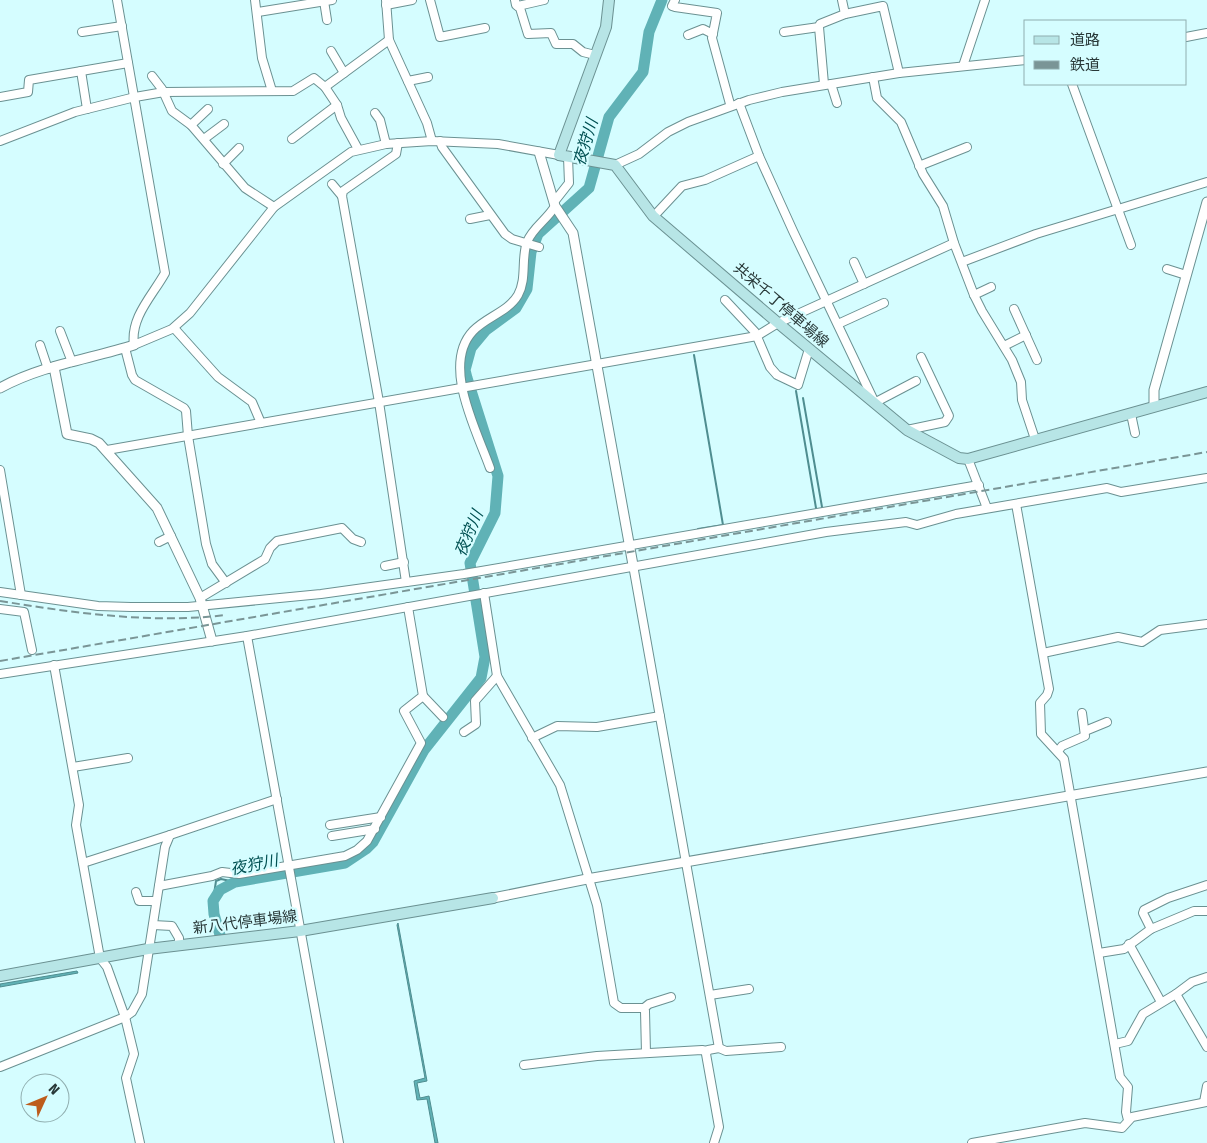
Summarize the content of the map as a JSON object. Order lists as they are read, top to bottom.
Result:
{
  "streets": {
    "main road": ["共栄千丁停車場線", "新八代停車場線"]
  },
  "water": ["夜狩川"],
  "legend": ["道路", "鉄道"],
  "north": "top right"
}
